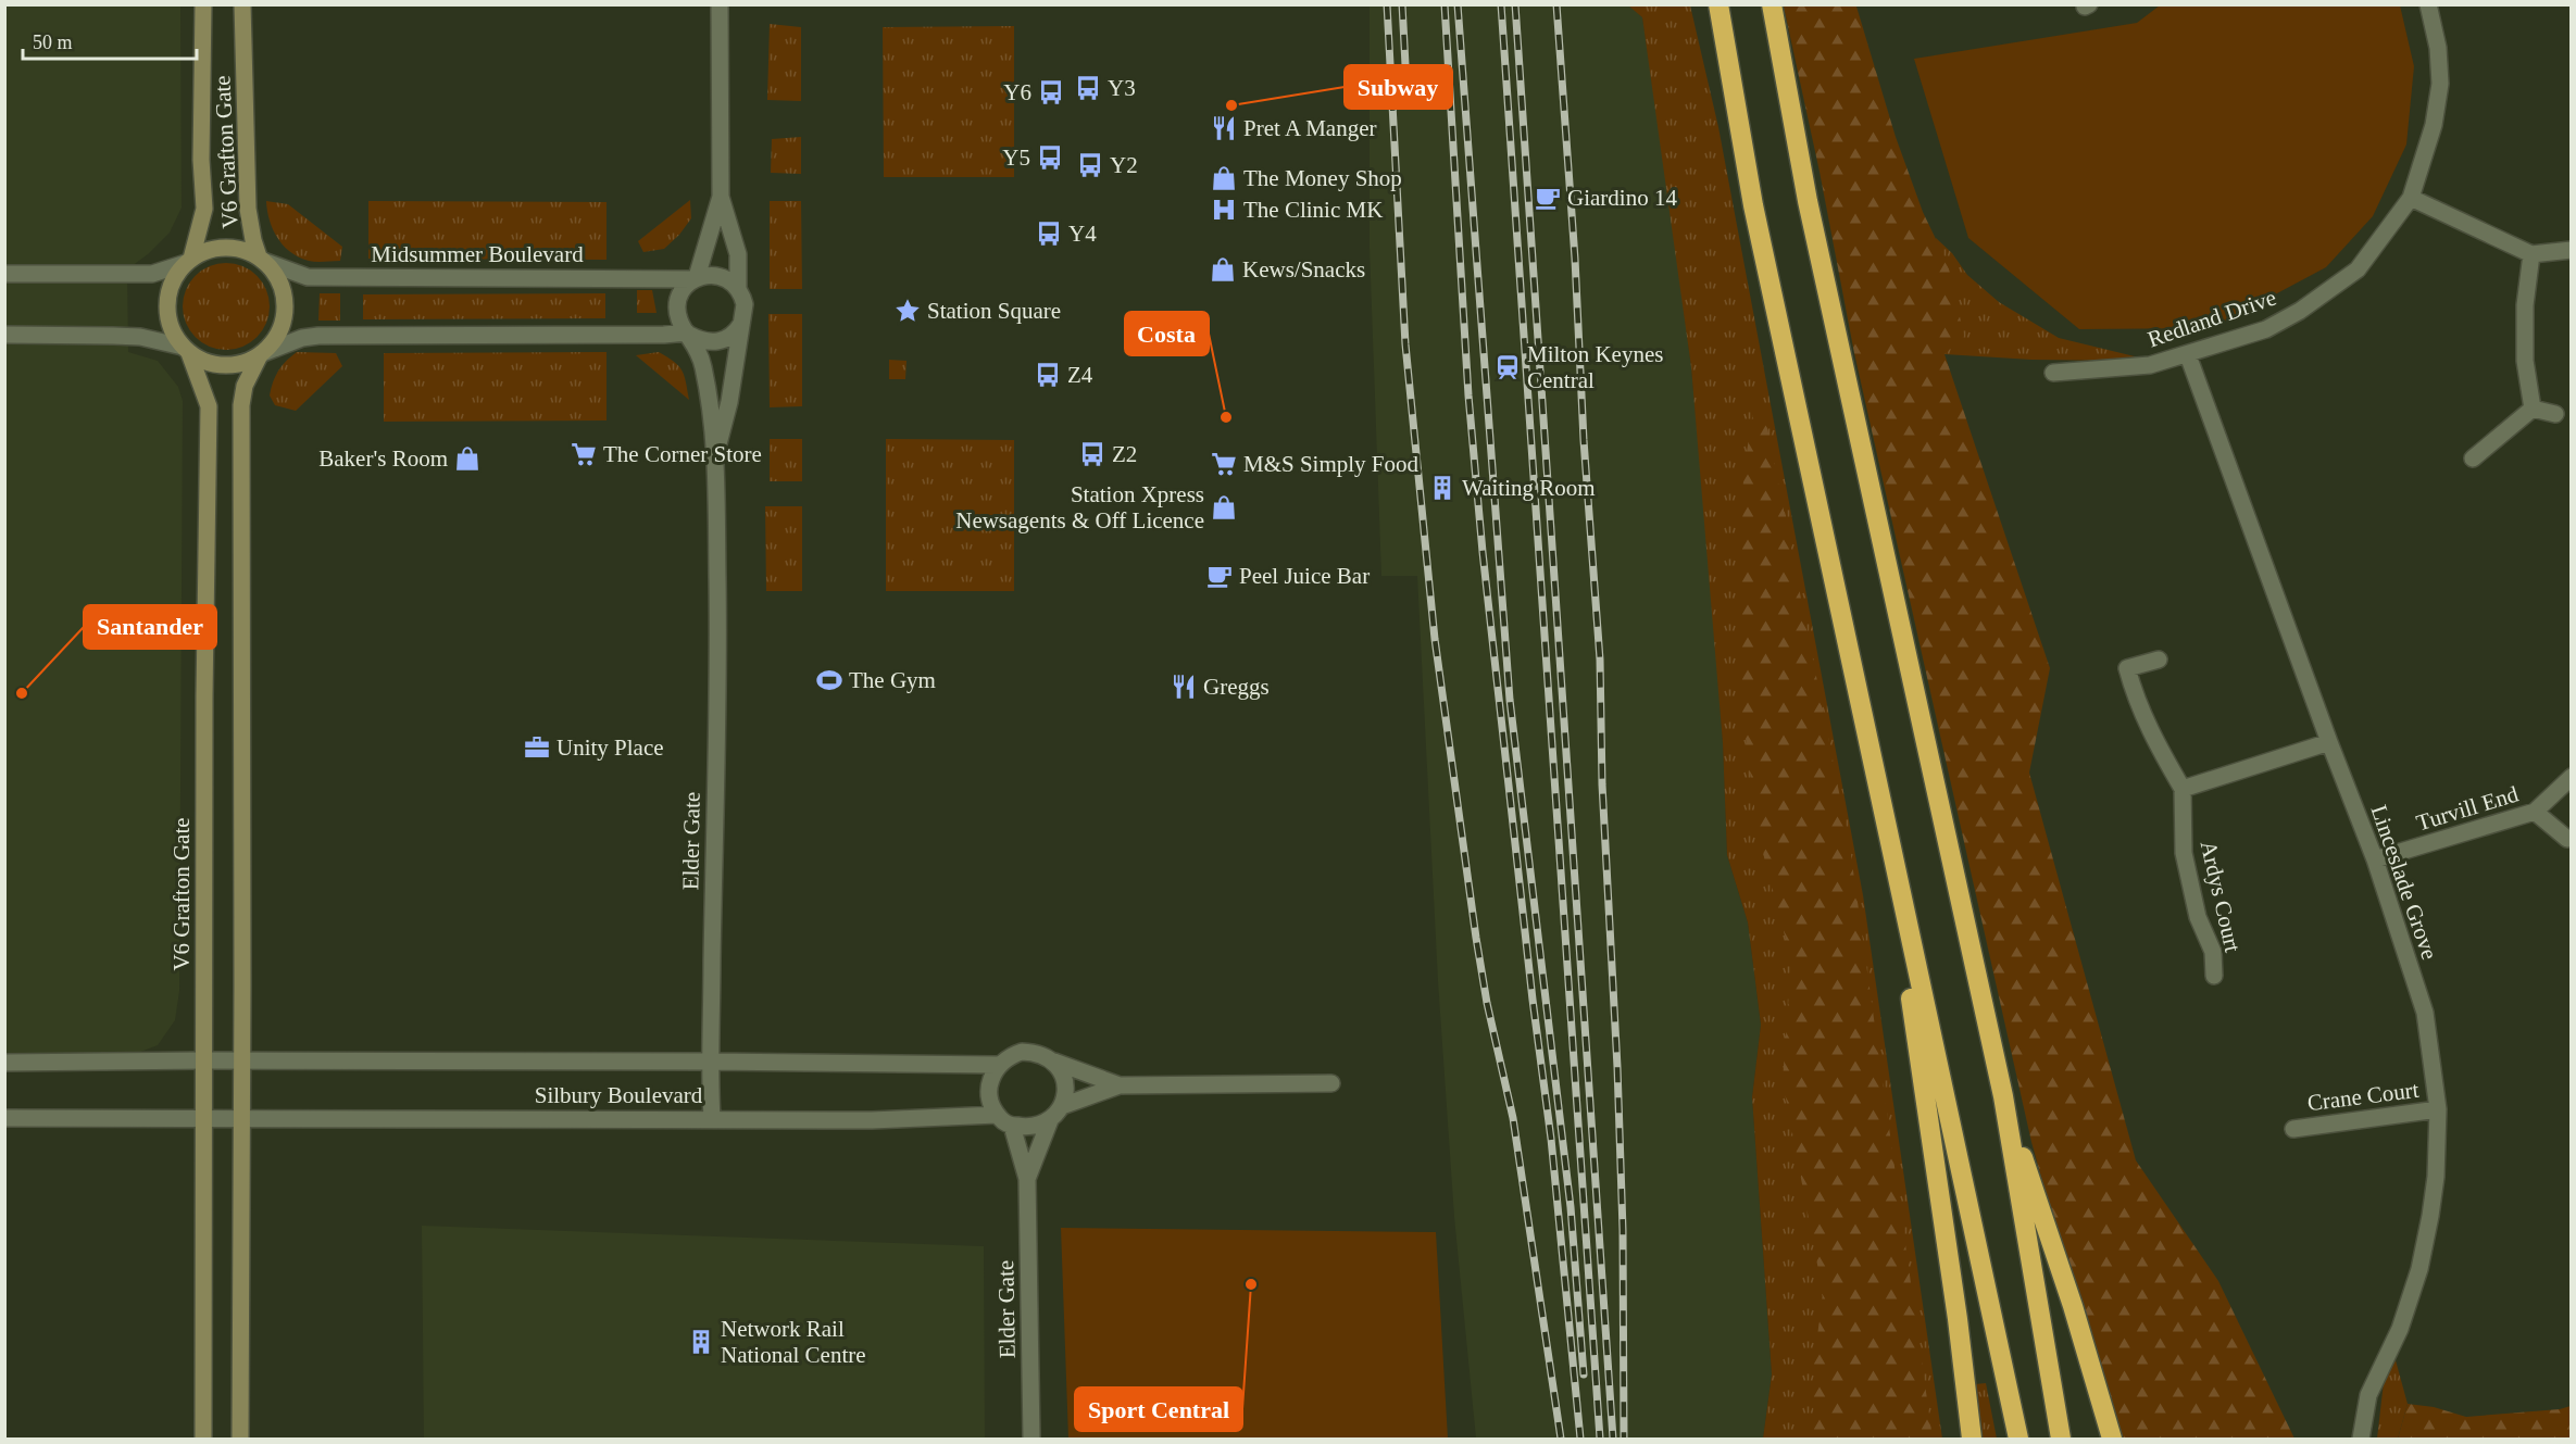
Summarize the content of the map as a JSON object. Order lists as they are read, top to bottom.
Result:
{
  "streets": {
    "street": [
      "V6 Grafton Gate",
      "Midsummer Boulevard",
      "Redland Drive",
      "Turvill End",
      "Elder Gate",
      "Linceslade Grove",
      "Ardys Court",
      "Silbury Boulevard",
      "Crane Court"
    ]
  },
  "crossings": [
    ["V6 Grafton Gate", "Midsummer Boulevard"],
    ["V6 Grafton Gate", "Silbury Boulevard"],
    ["Redland Drive", "Linceslade Grove"],
    ["Turvill End", "Linceslade Grove"],
    ["Elder Gate", "Silbury Boulevard"],
    ["Linceslade Grove", "Crane Court"]
  ],
  "places": {
    "bus stop": [
      "Y3",
      "Y6",
      "Y5",
      "Y2",
      "Y4",
      "Z4",
      "Z2"
    ],
    "other": [
      "Subway",
      "Costa",
      "Santander",
      "Sport Central"
    ],
    "restaurant": ["Pret A Manger", "Greggs"],
    "shop": [
      "The Money Shop",
      "Kews/Snacks",
      "Baker's Room",
      "Station Xpress Newsagents & Off Licence"
    ],
    "cafe": ["Giardino 14", "Peel Juice Bar"],
    "hospital": ["The Clinic MK"],
    "place": ["Station Square"],
    "station": ["Milton Keynes Central"],
    "supermarket": ["The Corner Store", "M&S Simply Food"],
    "building": ["Waiting Room", "Network Rail National Centre"],
    "sports": ["The Gym"],
    "office": ["Unity Place"]
  },
  "scale_bar": "50 m"
}
